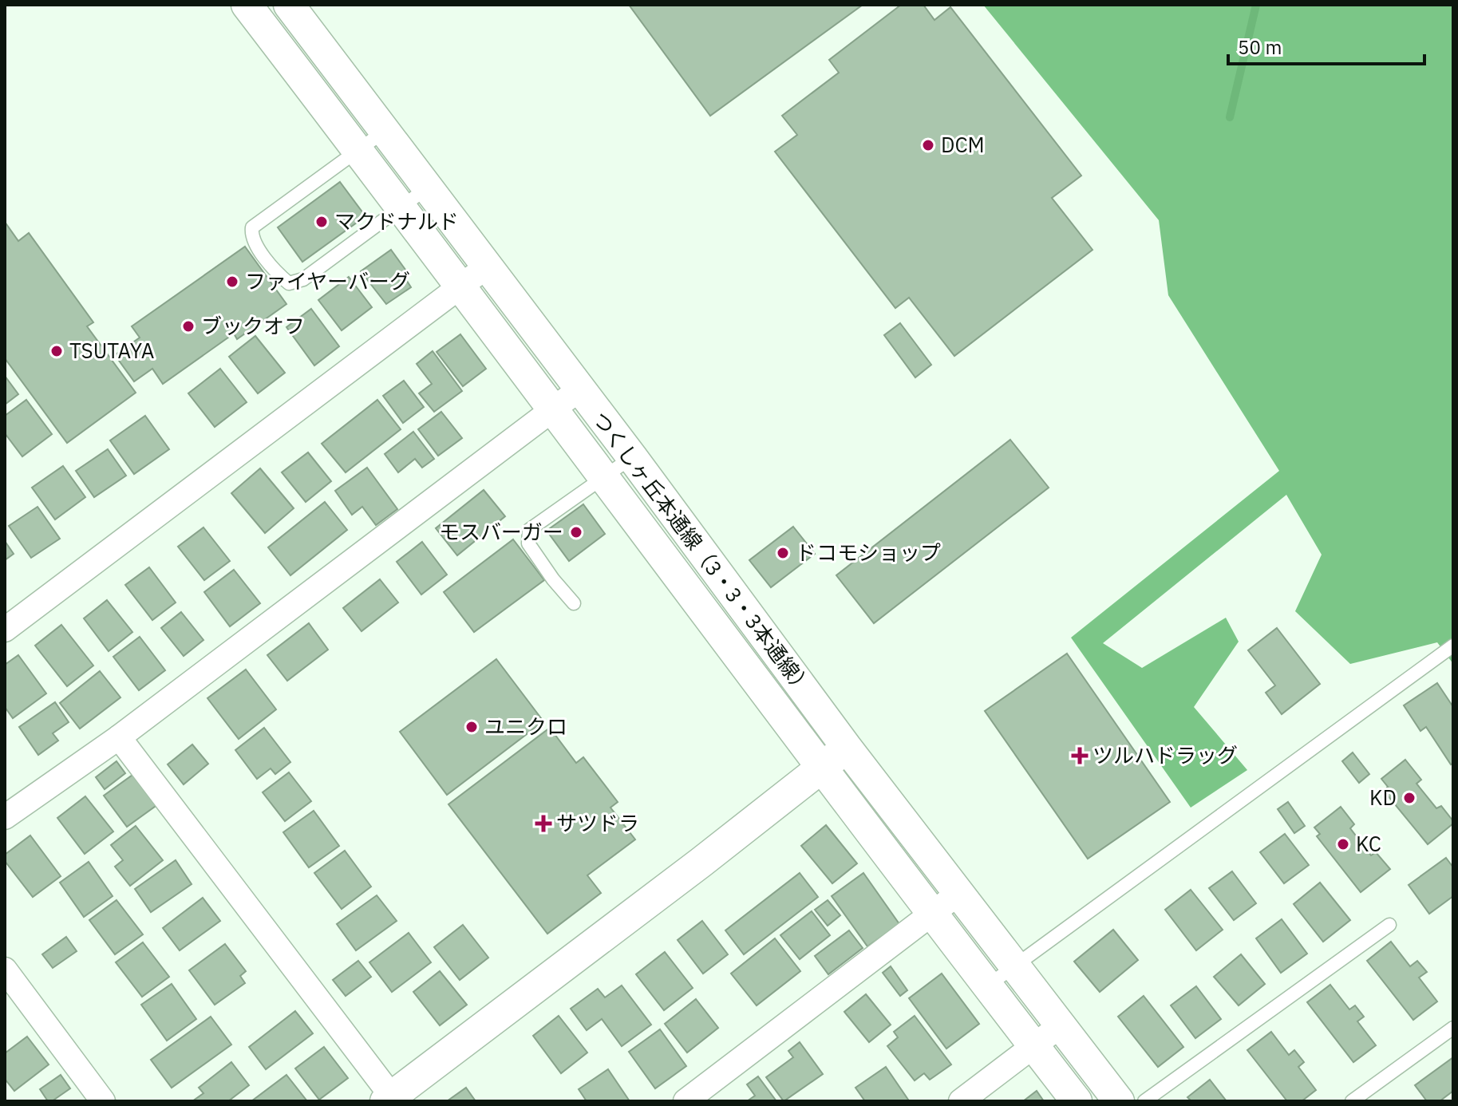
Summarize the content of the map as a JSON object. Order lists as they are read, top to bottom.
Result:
{
  "streets": {
    "street": ["つくしヶ丘本通線（3・3・3本通線）"]
  },
  "places": {
    "other": [
      "DCM",
      "マクドナルド",
      "ファイヤーバーグ",
      "ブックオフ",
      "TSUTAYA",
      "モスバーガー",
      "ドコモショップ",
      "ユニクロ",
      "KD",
      "KC"
    ],
    "health": ["ツルハドラッグ", "サツドラ"]
  },
  "scale_bar": "50 m"
}
